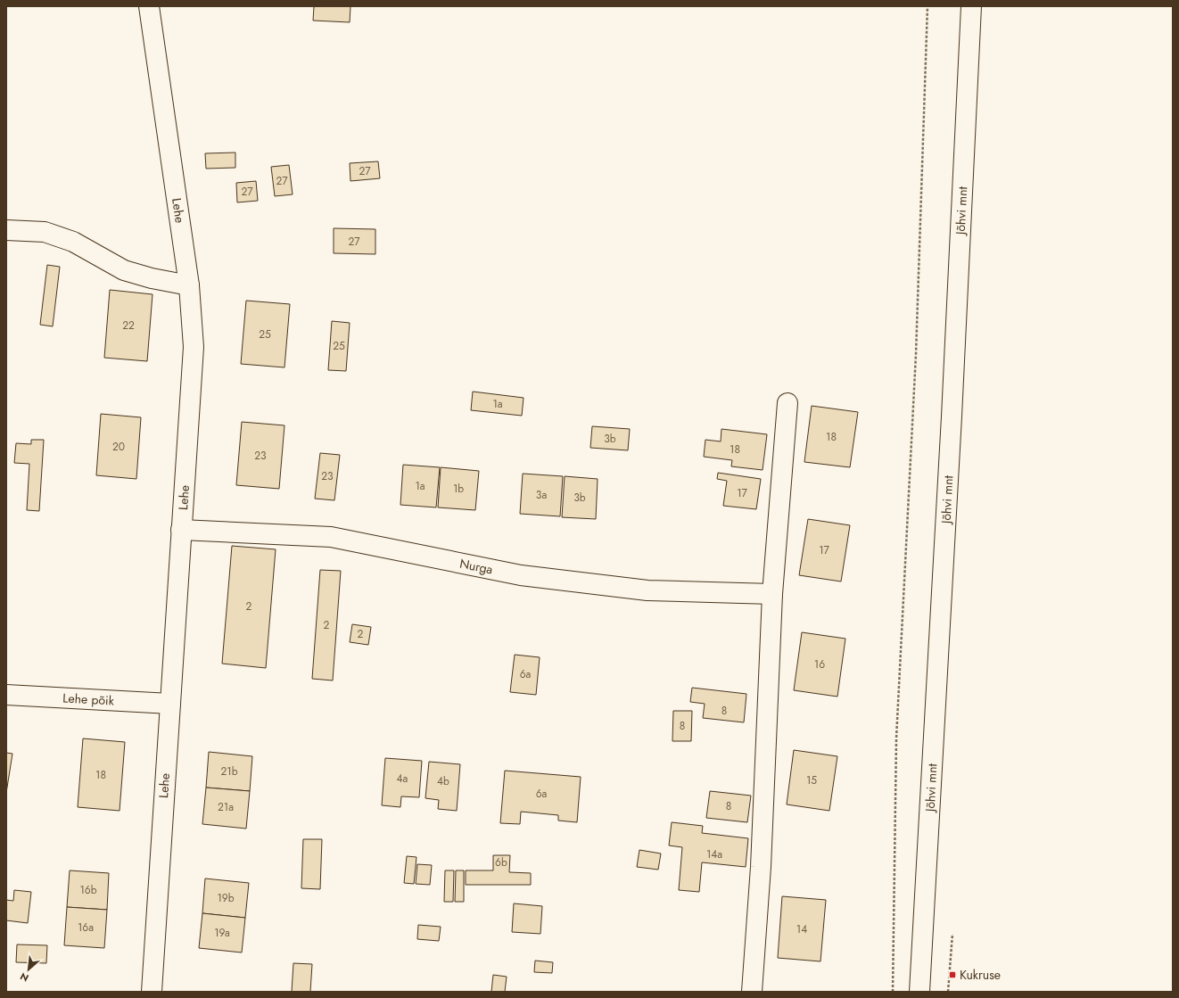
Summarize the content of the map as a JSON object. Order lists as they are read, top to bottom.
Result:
{
  "streets": {
    "street": [
      "Lehe",
      "Jõhvi mnt",
      "Nurga",
      "Lehe põik"
    ]
  },
  "crossings": [
    ["Lehe", "Nurga"],
    ["Lehe", "Lehe põik"]
  ],
  "places": {
    "transit": ["Kukruse"]
  },
  "house_numbers": [
    "27",
    "27",
    "27",
    "27",
    "22",
    "25",
    "25",
    "1a",
    "18",
    "3b",
    "20",
    "18",
    "23",
    "23",
    "1a",
    "1b",
    "17",
    "3a",
    "3b",
    "17",
    "2",
    "2",
    "2",
    "16",
    "6a",
    "8",
    "8",
    "21b",
    "18",
    "4a",
    "15",
    "4b",
    "6a",
    "8",
    "21a",
    "14a",
    "6b",
    "16b",
    "19b",
    "16a",
    "14",
    "19a"
  ],
  "north": "bottom left"
}
